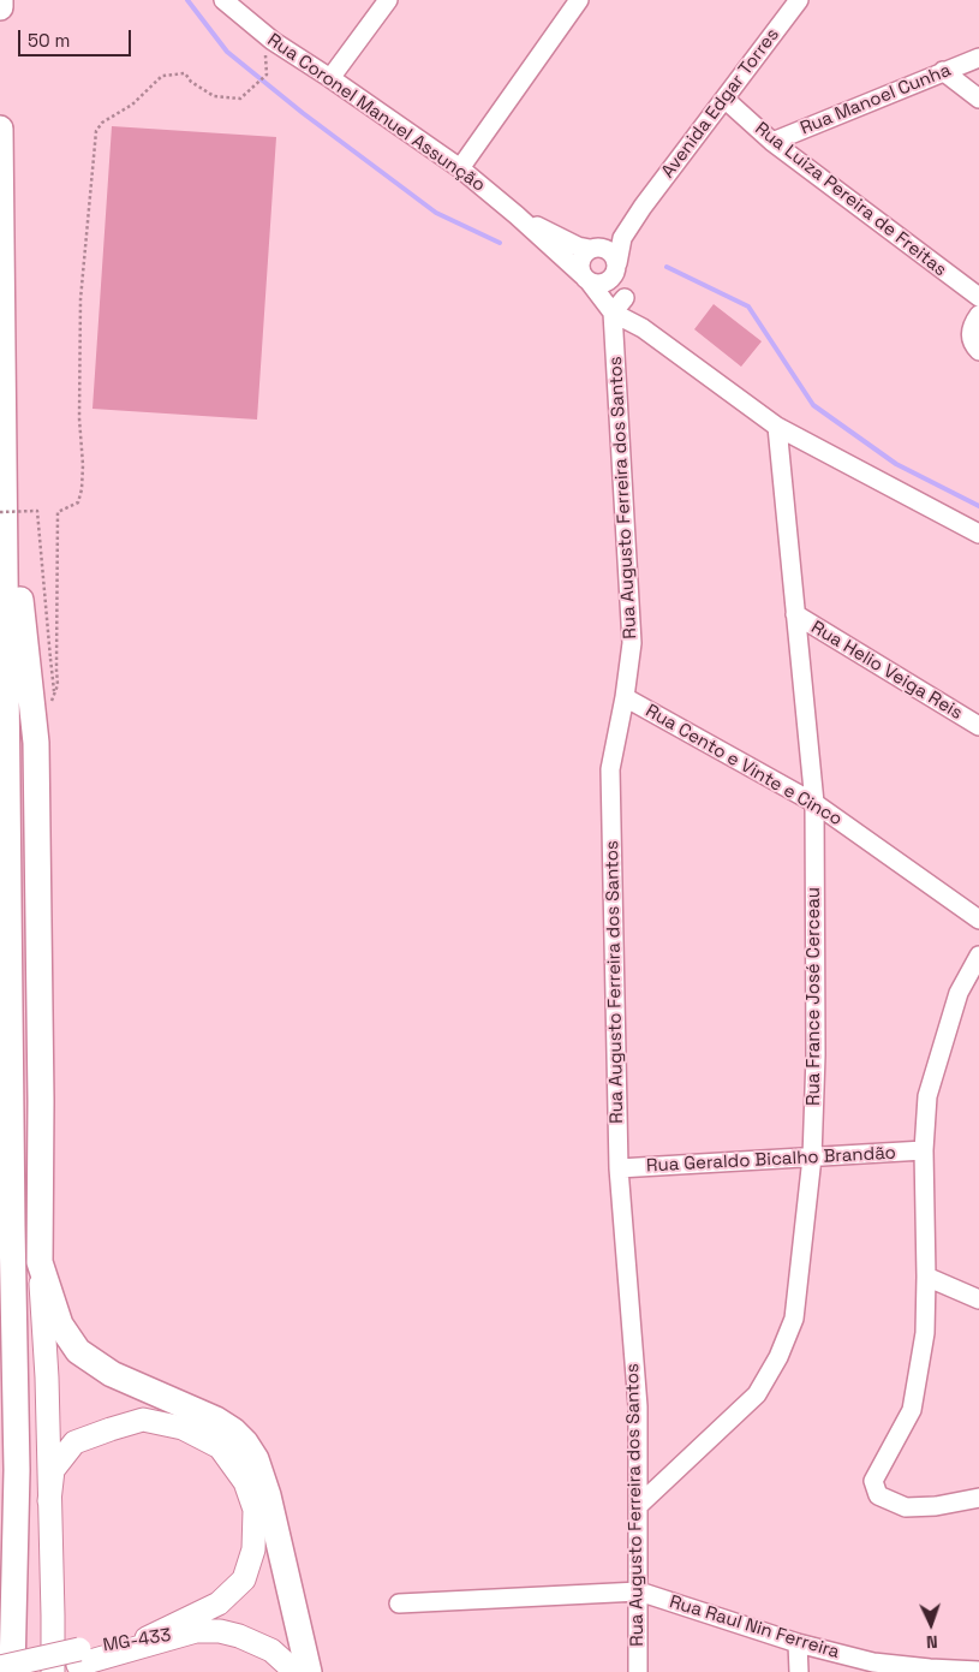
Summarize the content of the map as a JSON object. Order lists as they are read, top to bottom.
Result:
{
  "streets": {
    "main road": ["MG-433"],
    "street": [
      "Rua Manoel Cunha",
      "Avenida Edgar Torres",
      "Rua Coronel Manuel Assunção",
      "Rua Luiza Pereira de Freitas",
      "Rua Augusto Ferreira dos Santos",
      "Rua Helio Veiga Reis",
      "Rua Cento e Vinte e Cinco",
      "Rua France José Cerceau",
      "Rua Geraldo Bicalho Brandão",
      "Rua Raul Nin Ferreira"
    ]
  },
  "crossings": [
    ["Rua Manoel Cunha", "Rua Luiza Pereira de Freitas"],
    ["Avenida Edgar Torres", "Rua Coronel Manuel Assunção"],
    ["Avenida Edgar Torres", "Rua Luiza Pereira de Freitas"],
    ["Rua Coronel Manuel Assunção", "Rua Augusto Ferreira dos Santos"],
    ["Rua Augusto Ferreira dos Santos", "Rua Cento e Vinte e Cinco"],
    ["Rua Augusto Ferreira dos Santos", "Rua France José Cerceau"],
    ["Rua Augusto Ferreira dos Santos", "Rua Geraldo Bicalho Brandão"],
    ["Rua Augusto Ferreira dos Santos", "Rua Raul Nin Ferreira"],
    ["Rua Helio Veiga Reis", "Rua France José Cerceau"],
    ["Rua Cento e Vinte e Cinco", "Rua France José Cerceau"],
    ["Rua France José Cerceau", "Rua Geraldo Bicalho Brandão"]
  ],
  "scale_bar": "50 m",
  "north": "bottom"
}
